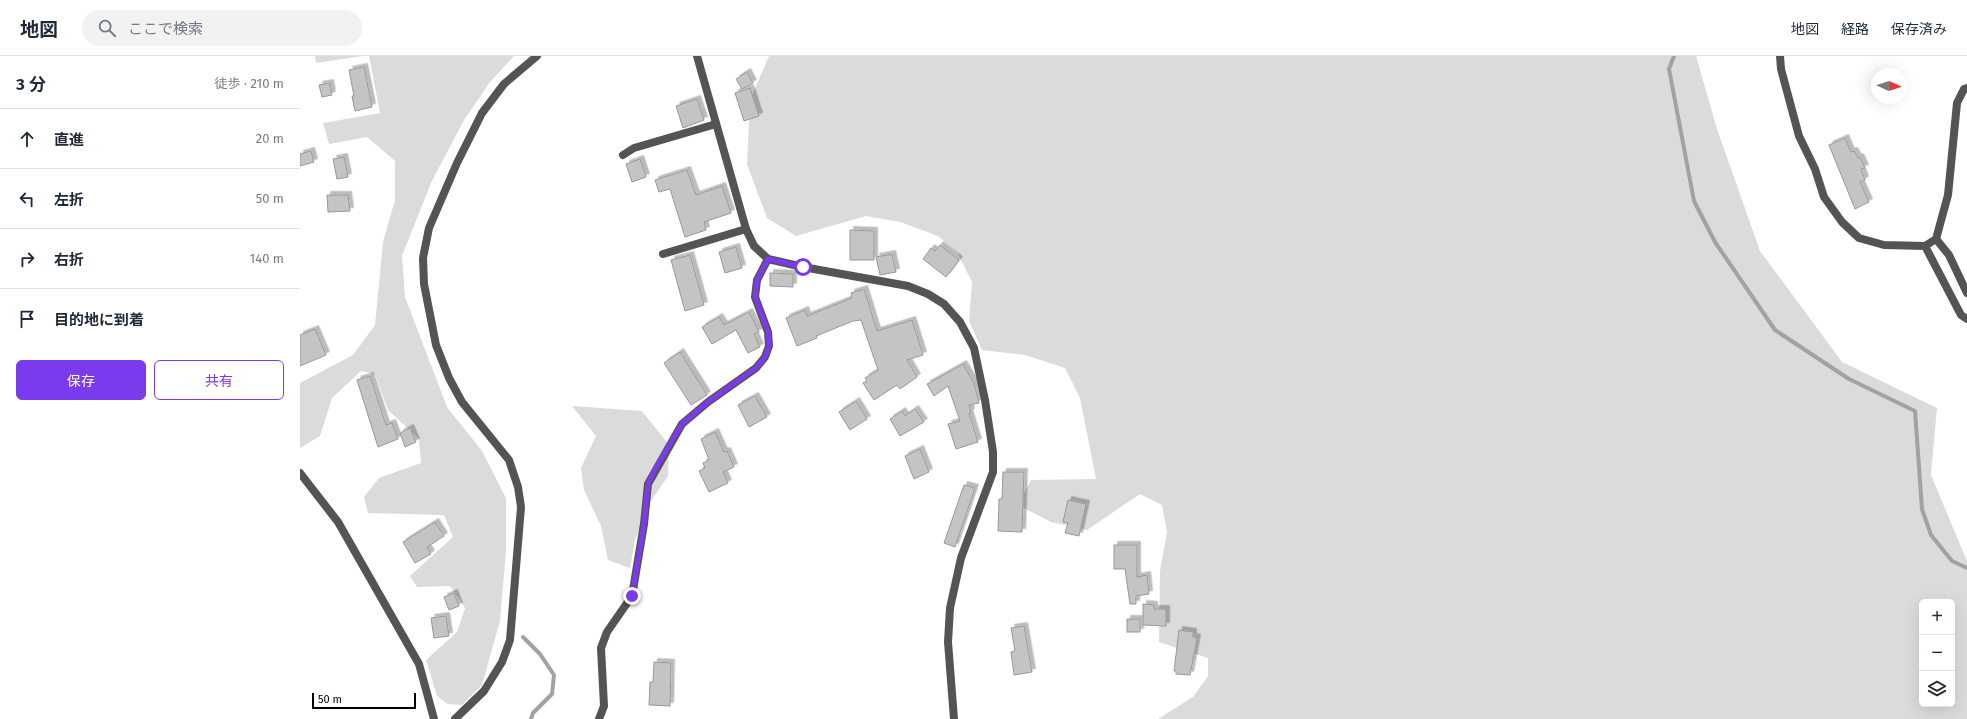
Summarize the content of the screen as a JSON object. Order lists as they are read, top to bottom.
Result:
{
  "scale_bar": "50 m",
  "north": "right",
  "page": {
    "header": "地図",
    "search": "ここで検索",
    "nav": ["地図", "経路", "保存済み"],
    "heading": ["3 分", "徒歩 · 210 m"],
    "list": [
      ["直進", "20 m"],
      ["左折", "50 m"],
      ["右折", "140 m"],
      "目的地に到着"
    ],
    "buttons": ["保存", "共有"],
    "map_buttons": ["+", "−"],
    "scale": "50 m"
  }
}
